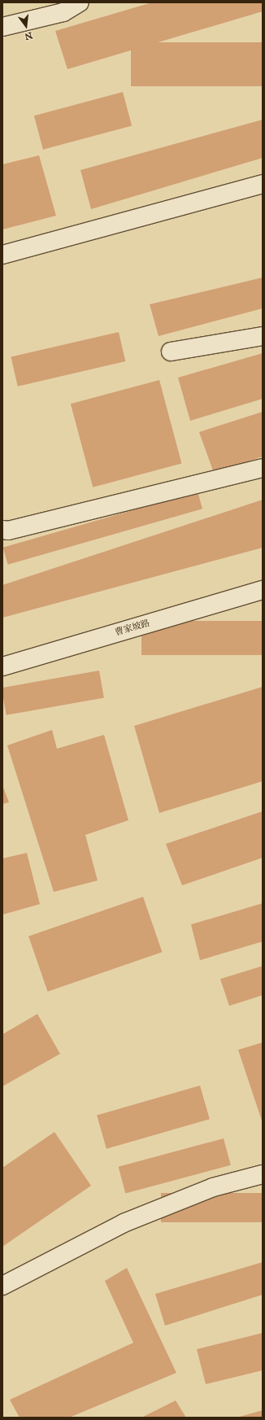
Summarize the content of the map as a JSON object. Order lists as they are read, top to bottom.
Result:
{
  "streets": {
    "street": ["曹家坡路"]
  },
  "north": "bottom"
}
